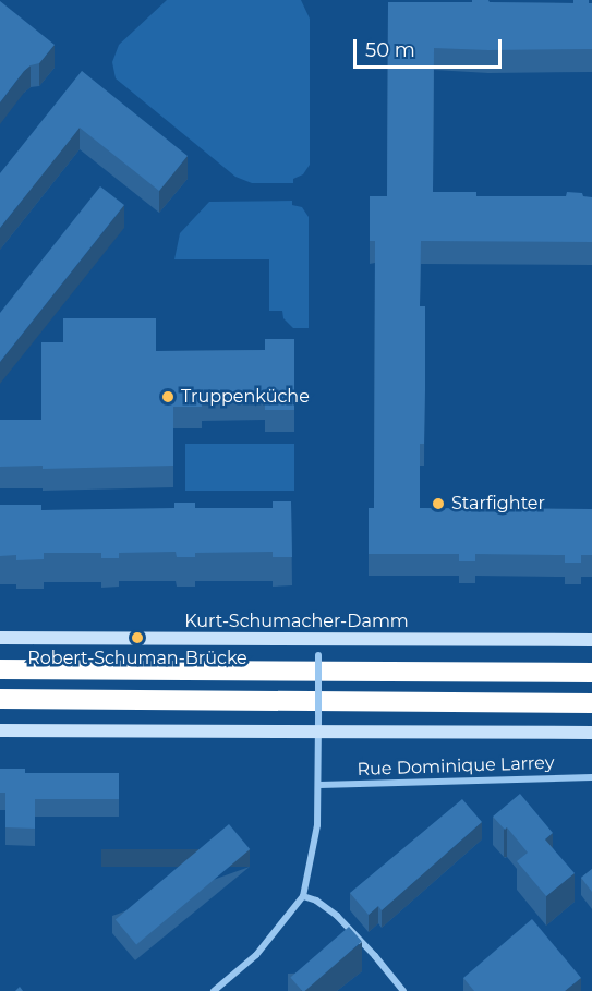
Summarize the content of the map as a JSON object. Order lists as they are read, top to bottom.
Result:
{
  "streets": {
    "main road": ["Kurt-Schumacher-Damm"],
    "street": ["Rue Dominique Larrey"]
  },
  "places": ["Truppenküche", "Starfighter", "Robert-Schuman-Brücke"],
  "scale_bar": "50 m"
}
